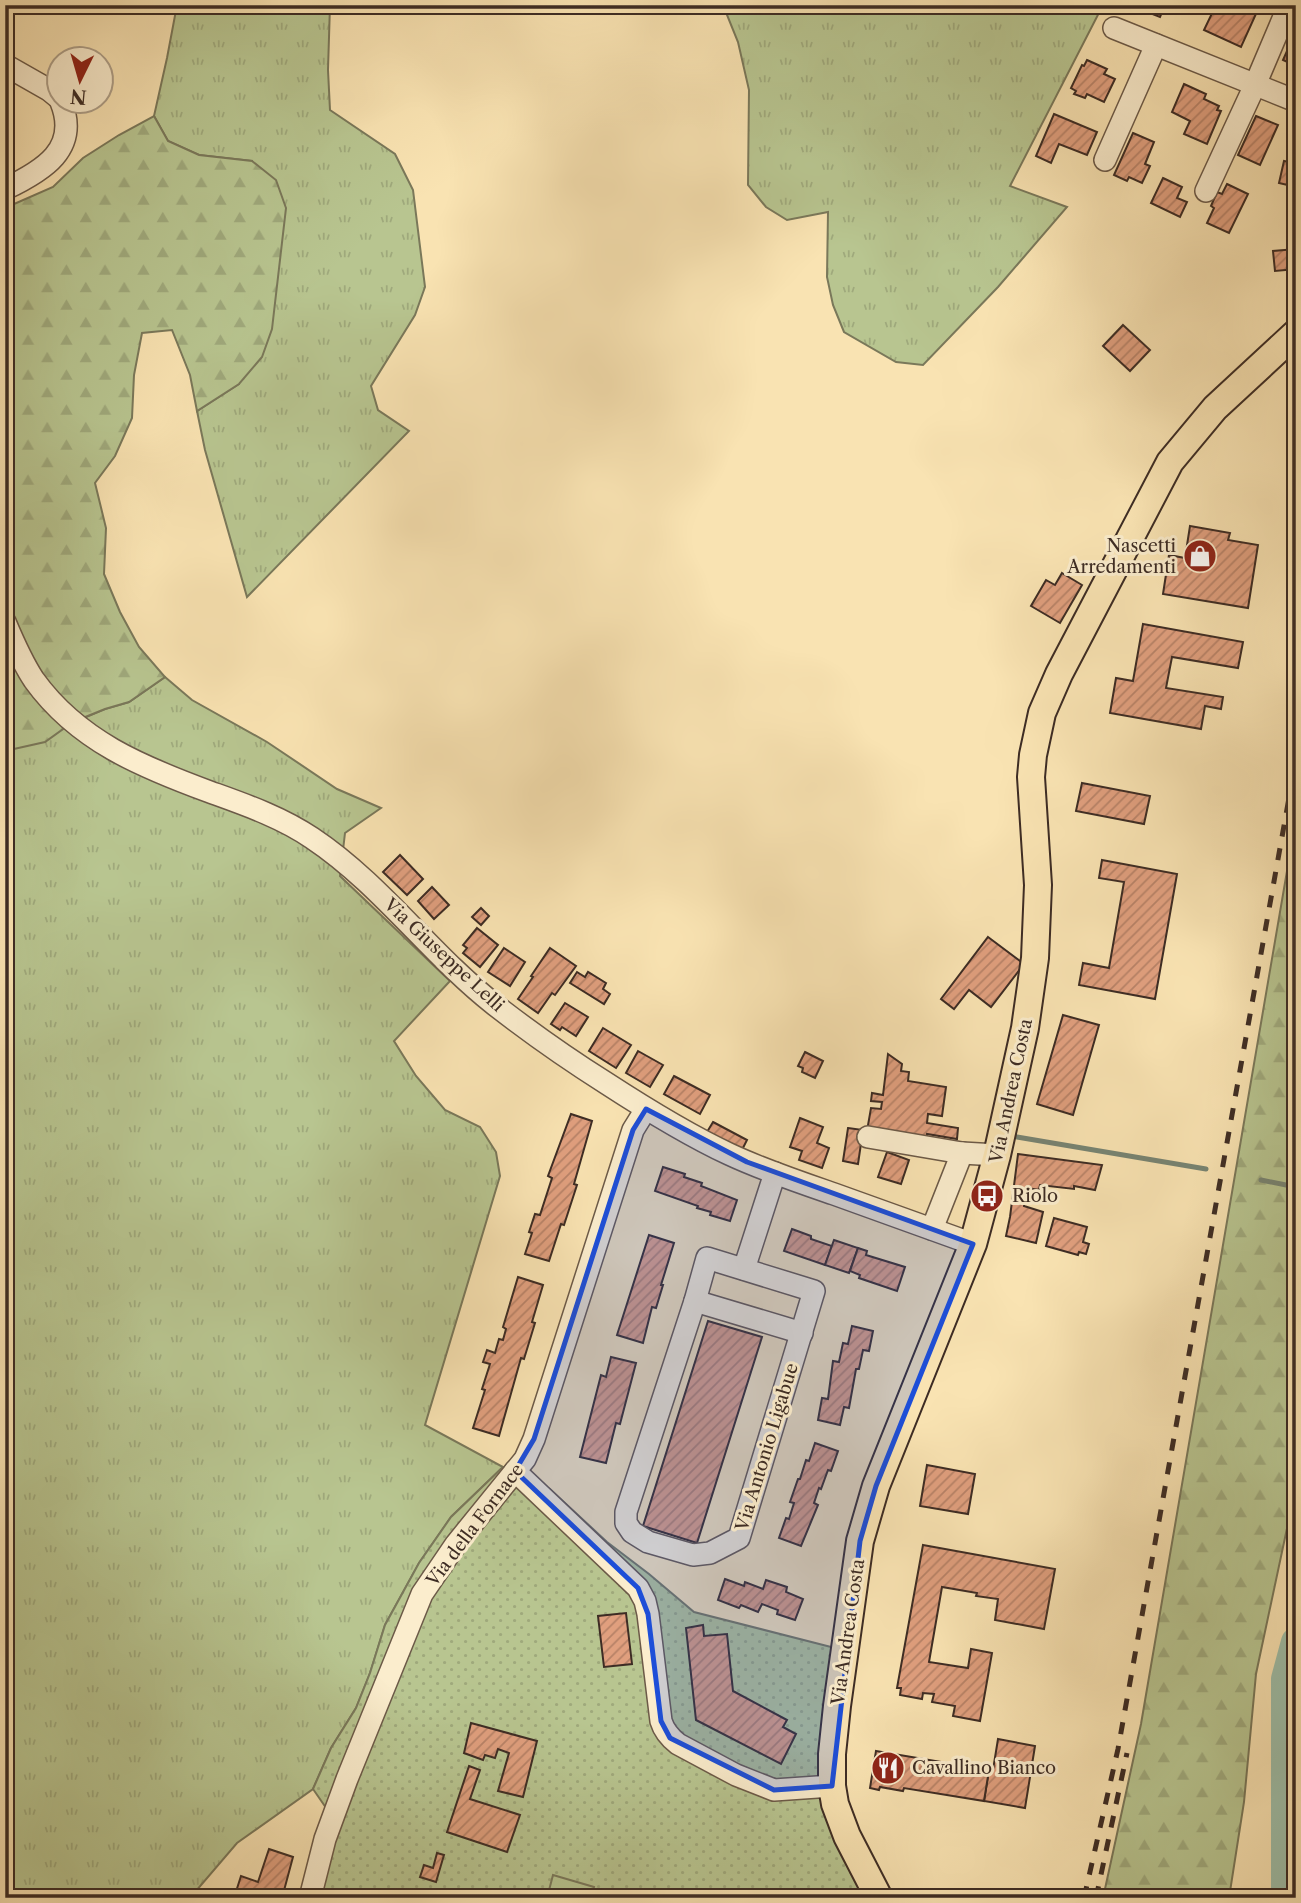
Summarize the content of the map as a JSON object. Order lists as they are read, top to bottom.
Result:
{
  "streets": {
    "main road": ["Via Andrea Costa"],
    "street": ["Via Giuseppe Lelli", "Via Antonio Ligabue", "Via della Fornace"]
  },
  "crossings": [
    ["Via Giuseppe Lelli", "Via Andrea Costa"],
    ["Via Giuseppe Lelli", "Via della Fornace"]
  ],
  "places": {
    "shop": ["Nascetti Arredamenti"],
    "bus stop": ["Riolo"],
    "restaurant": ["Cavallino Bianco"]
  },
  "north": "bottom"
}
